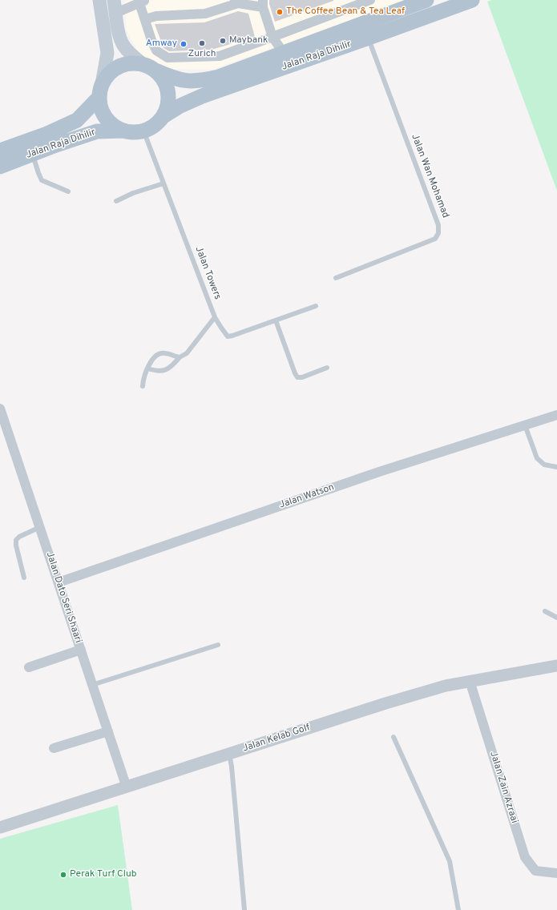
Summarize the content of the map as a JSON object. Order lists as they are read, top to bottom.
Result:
{
  "streets": {
    "main road": ["Jalan Raja Dihilir"],
    "street": [
      "Jalan Watson",
      "Jalan Dato Seri Shaari",
      "Jalan Kelab Golf",
      "Jalan Zain Azraai"
    ],
    "lane": ["Jalan Wan Mohamad", "Jalan Towers"]
  },
  "crossings": [
    ["Jalan Raja Dihilir", "Jalan Wan Mohamad"],
    ["Jalan Raja Dihilir", "Jalan Towers"],
    ["Jalan Watson", "Jalan Dato Seri Shaari"],
    ["Jalan Dato Seri Shaari", "Jalan Kelab Golf"],
    ["Jalan Kelab Golf", "Jalan Zain Azraai"]
  ],
  "places": [
    "The Coffee Bean & Tea Leaf",
    "Maybank",
    "Zurich",
    "Amway",
    "Perak Turf Club"
  ]
}
